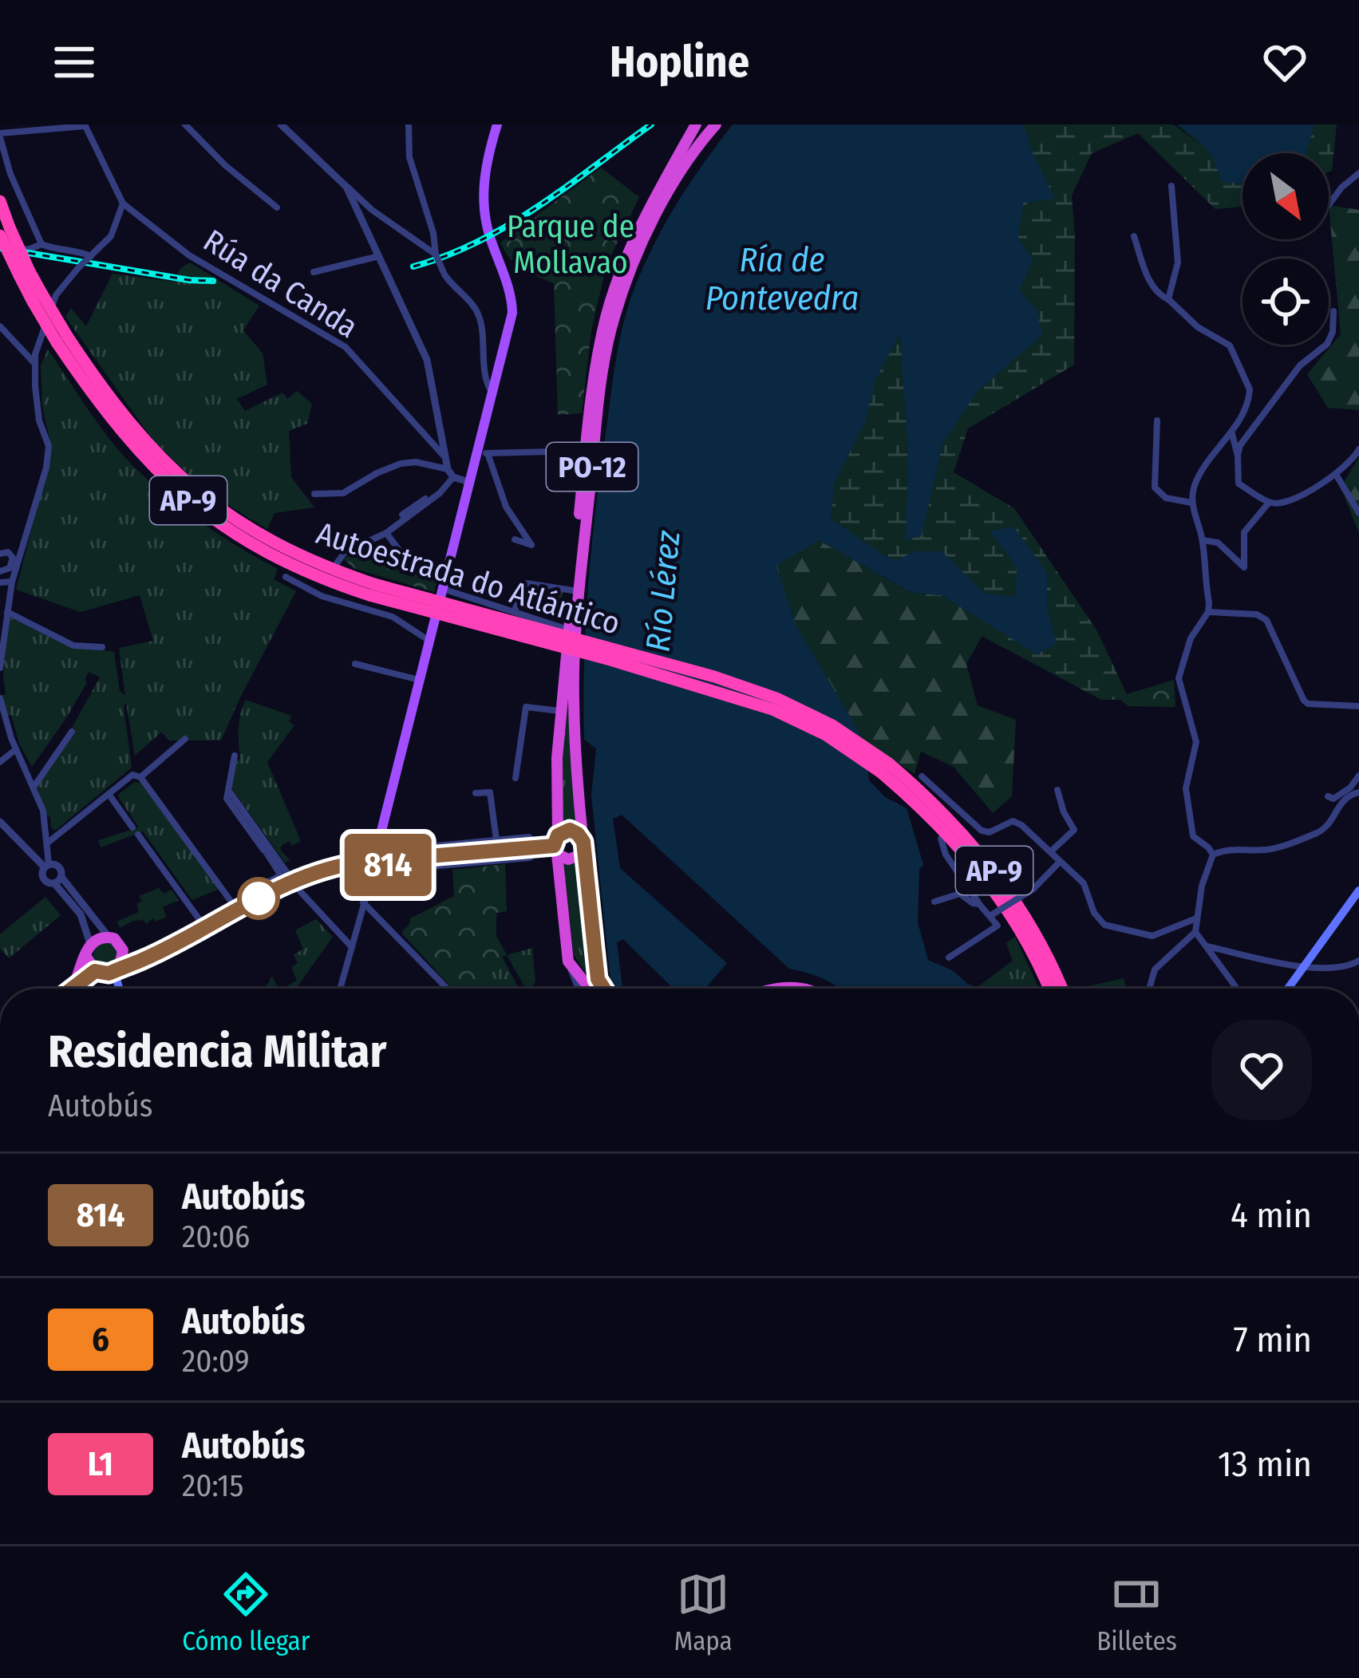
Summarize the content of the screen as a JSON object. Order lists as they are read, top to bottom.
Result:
{
  "streets": {
    "highway": ["PO-12", "AP-9", "Autoestrada do Atlántico"],
    "street": ["Rúa da Canda"]
  },
  "water": ["Ría de Pontevedra", "Río Lérez"],
  "parks": ["Parque de Mollavao"],
  "lines": ["bus line 814"],
  "north": "bottom right",
  "page": {
    "header": "Hopline",
    "on_map": "814",
    "heading": ["Residencia Militar", "Autobús"],
    "list": [
      {
        "mark": "814",
        "name": "Autobús",
        "note": "20:06",
        "value": "4 min"
      },
      {
        "mark": "6",
        "name": "Autobús",
        "note": "20:09",
        "value": "7 min"
      },
      {
        "mark": "L1",
        "name": "Autobús",
        "note": "20:15",
        "value": "13 min"
      }
    ],
    "tabs": ["Cómo llegar", "Mapa", "Billetes"]
  }
}
